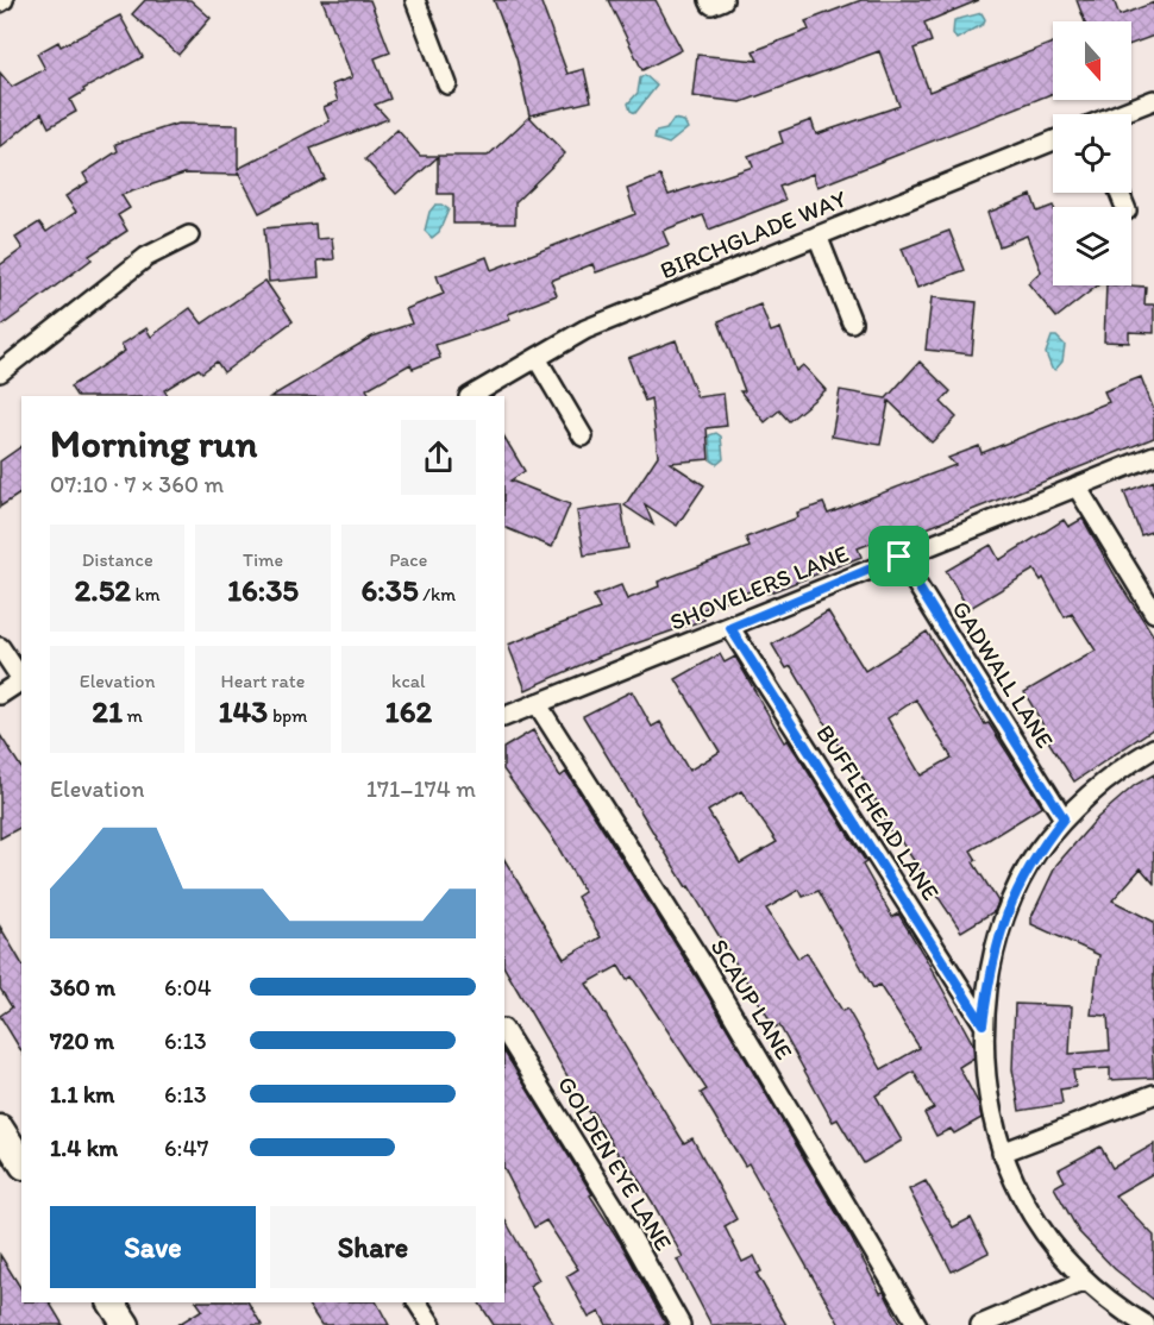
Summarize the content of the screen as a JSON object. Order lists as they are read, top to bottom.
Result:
{
  "streets": {
    "street": [
      "BIRCHGLADE WAY",
      "SHOVELERS LANE",
      "GADWALL LANE",
      "BUFFLEHEAD LANE",
      "SCAUP LANE",
      "GOLDEN EYE LANE"
    ]
  },
  "crossings": [
    ["SHOVELERS LANE", "GADWALL LANE"],
    ["SHOVELERS LANE", "BUFFLEHEAD LANE"],
    ["SHOVELERS LANE", "SCAUP LANE"]
  ],
  "north": "bottom",
  "page": {
    "heading": ["Morning run", "07:10 · 7 × 360 m"],
    "stats": [
      ["Distance", "2.52 km"],
      ["Time", "16:35"],
      ["Pace", "6:35 /km"],
      ["Elevation", "21 m"],
      ["Heart rate", "143 bpm"],
      ["kcal", "162"]
    ],
    "chart": ["Elevation", "171–174 m"],
    "list": [
      {
        "name": "360 m",
        "note": "6:04"
      },
      {
        "name": "720 m",
        "note": "6:13"
      },
      {
        "name": "1.1 km",
        "note": "6:13"
      },
      {
        "name": "1.4 km",
        "note": "6:47"
      }
    ],
    "buttons": ["Save", "Share"]
  }
}
